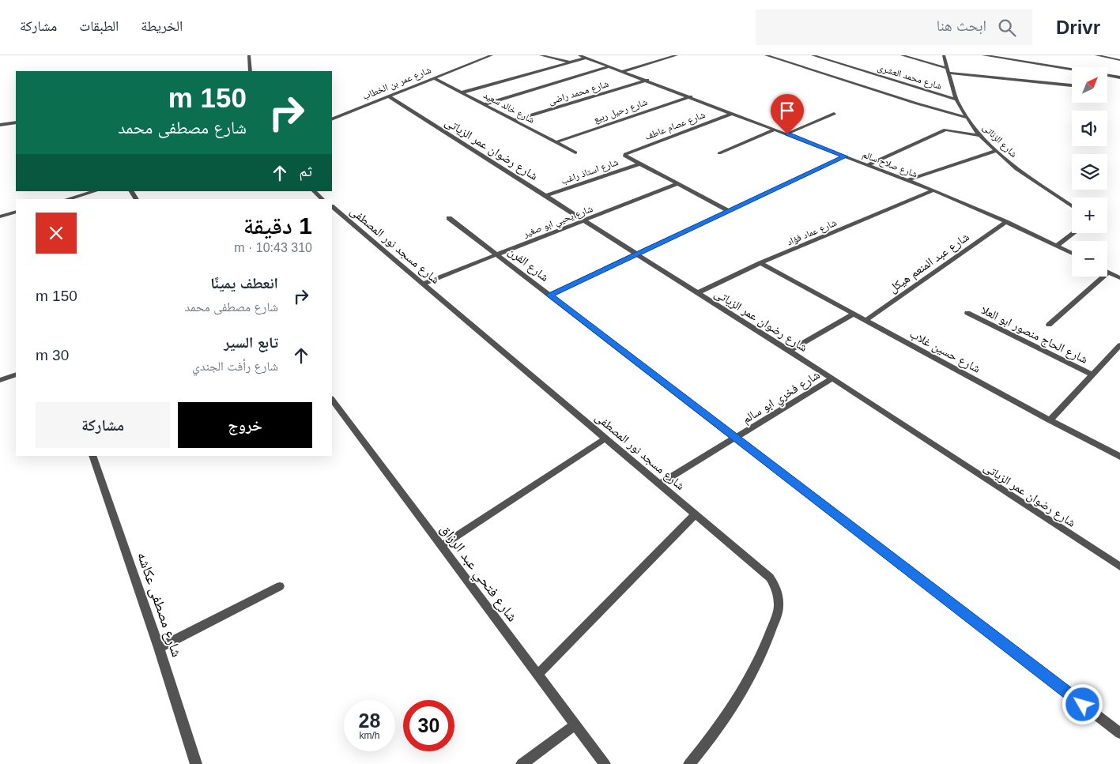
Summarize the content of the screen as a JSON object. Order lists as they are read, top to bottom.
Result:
{
  "streets": {
    "street": [
      "شارع محمد العشرى",
      "شارع عمر بن الخطاب",
      "شارع محمد راضى",
      "شارع خالد سعيد",
      "شارع رحيل ربيع",
      "شارع عصام عاطف",
      "شارع الزناتى",
      "شارع رضوان عمر الزياتى",
      "شارع صلاح سالم",
      "شارع استاذ راغب",
      "شارع يحيي ابو صغير",
      "شارع عماد فؤاد",
      "شارع مسجد نور المصطفى",
      "شارع عبد المنعم هيكل",
      "شارع الفرن",
      "شارع الحاج منصور ابو العلا",
      "شارع حسين غلاب",
      "شارع فخري ابو سالم",
      "شارع فتحي عبد الرزاق",
      "شارع مصطفى عكاشه"
    ]
  },
  "crossings": [
    ["شارع محمد العشرى", "شارع الزناتى"],
    ["شارع عمر بن الخطاب", "شارع خالد سعيد"],
    ["شارع عمر بن الخطاب", "شارع رضوان عمر الزياتى"],
    ["شارع محمد راضى", "شارع خالد سعيد"],
    ["شارع محمد راضى", "شارع صلاح سالم"],
    ["شارع خالد سعيد", "شارع رحيل ربيع"],
    ["شارع رحيل ربيع", "شارع صلاح سالم"],
    ["شارع عصام عاطف", "شارع صلاح سالم"],
    ["شارع عصام عاطف", "شارع استاذ راغب"],
    ["شارع رضوان عمر الزياتى", "شارع استاذ راغب"],
    ["شارع رضوان عمر الزياتى", "شارع يحيي ابو صغير"],
    ["شارع رضوان عمر الزياتى", "شارع عماد فؤاد"],
    ["شارع رضوان عمر الزياتى", "شارع فخري ابو سالم"],
    ["شارع صلاح سالم", "شارع عماد فؤاد"],
    ["شارع صلاح سالم", "شارع عبد المنعم هيكل"],
    ["شارع يحيي ابو صغير", "شارع مسجد نور المصطفى"],
    ["شارع يحيي ابو صغير", "شارع الفرن"],
    ["شارع عماد فؤاد", "شارع حسين غلاب"],
    ["شارع مسجد نور المصطفى", "شارع فخري ابو سالم"],
    ["شارع عبد المنعم هيكل", "شارع حسين غلاب"],
    ["شارع الفرن", "شارع فخري ابو سالم"]
  ],
  "north": "top right",
  "page": {
    "header": "Drivr",
    "search": "ابحث هنا",
    "nav": ["الخريطة", "الطبقات", "مشاركة"],
    "map_buttons": ["+", "−"],
    "turn": ["150 m", "شارع مصطفى محمد"],
    "then": "ثم",
    "heading": ["1 دقيقة", "310 m · 10:43"],
    "list": [
      {
        "name": "انعطف يمينًا",
        "note": "شارع مصطفى محمد",
        "value": "150 m"
      },
      {
        "name": "تابع السير",
        "note": "شارع رأفت الجندي",
        "value": "30 m"
      }
    ],
    "buttons": ["خروج", "مشاركة"],
    "speed": "28 km/h",
    "limit": "30"
  }
}
